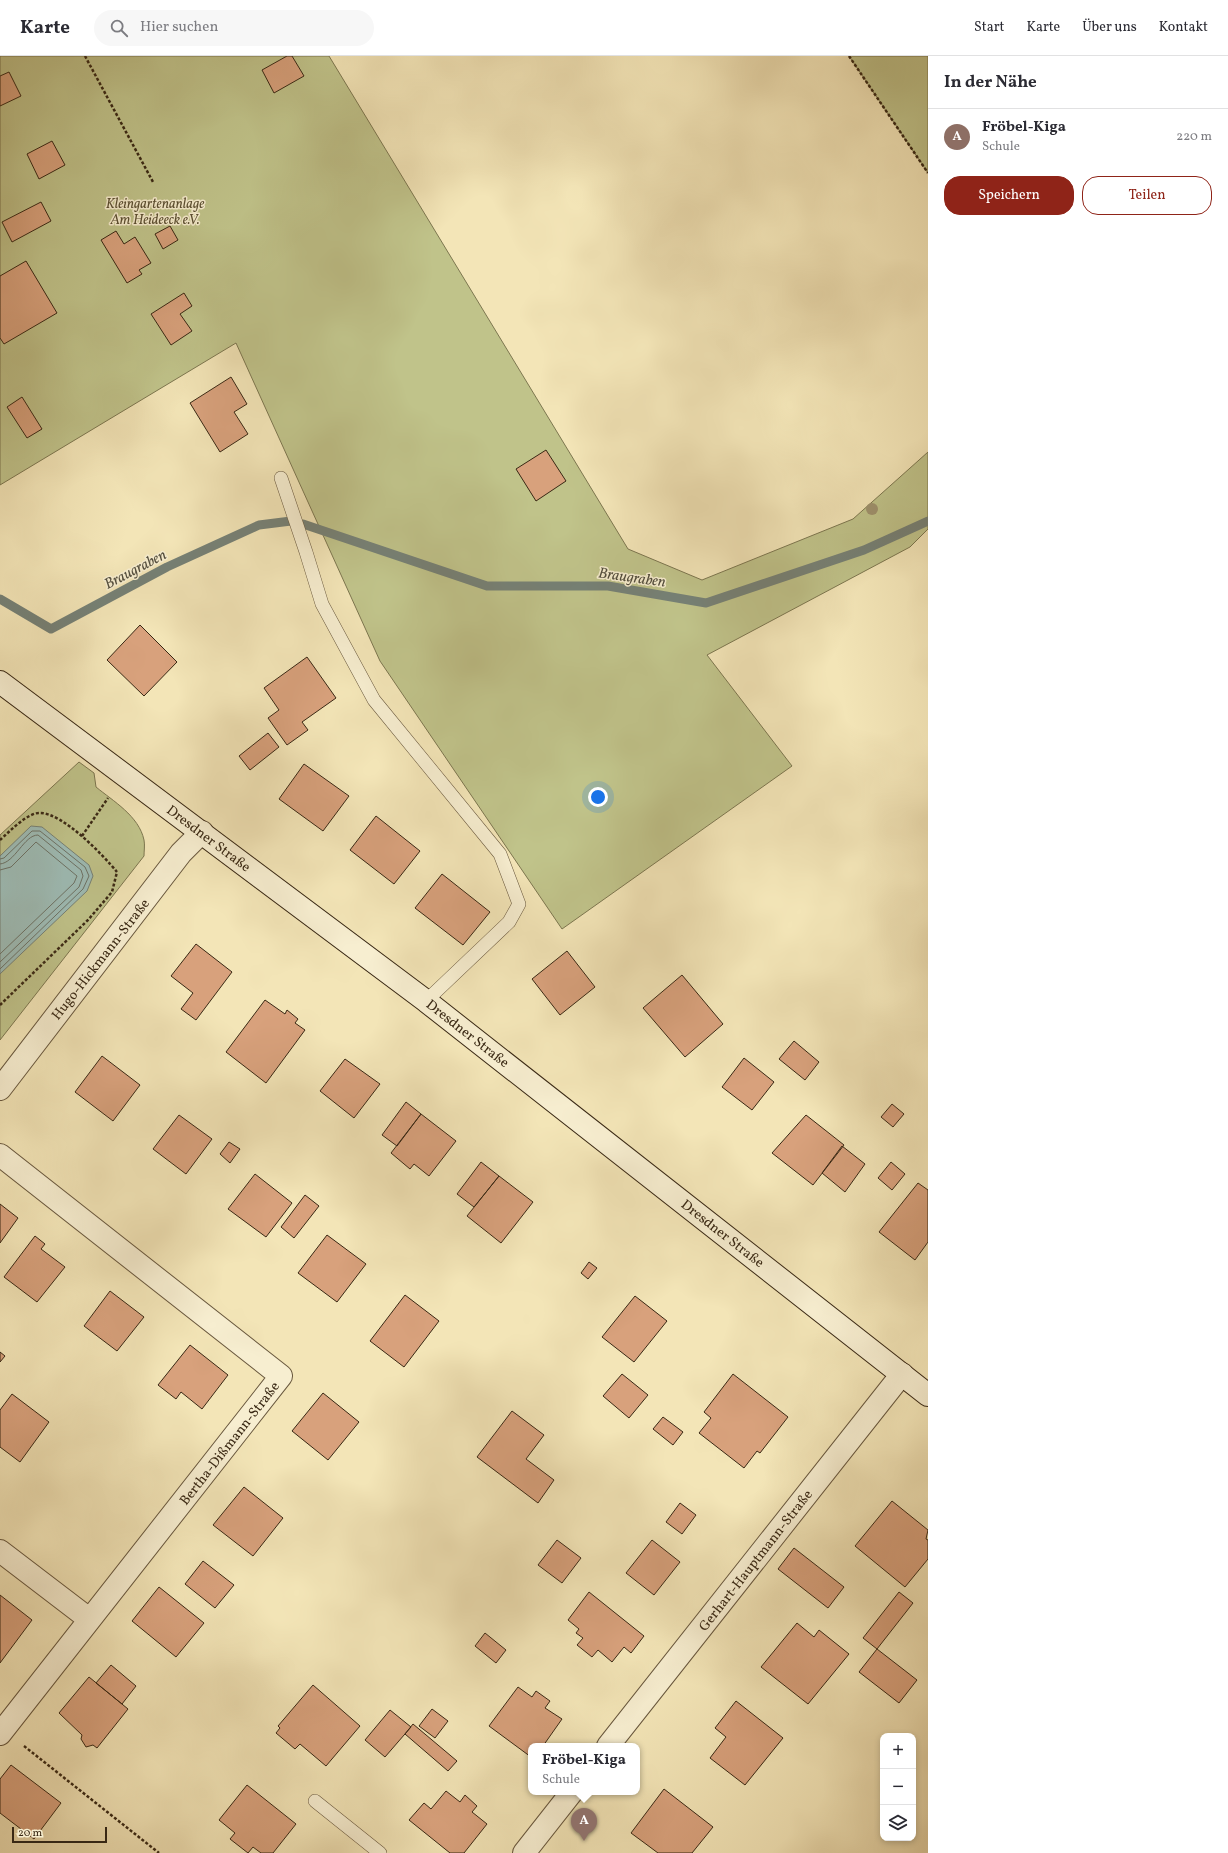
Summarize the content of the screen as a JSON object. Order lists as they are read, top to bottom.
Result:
{
  "streets": {
    "street": [
      "Dresdner Straße",
      "Hugo-Hickmann-Straße",
      "Bertha-Dißmann-Straße",
      "Gerhart-Hauptmann-Straße"
    ]
  },
  "crossings": [
    ["Dresdner Straße", "Hugo-Hickmann-Straße"],
    ["Dresdner Straße", "Gerhart-Hauptmann-Straße"]
  ],
  "water": ["Braugraben"],
  "parks": ["Kleingartenanlage Am Heideeck e.V."],
  "scale_bar": "20 m",
  "page": {
    "header": "Karte",
    "search": "Hier suchen",
    "nav": [
      "Start",
      "Karte",
      "Über uns",
      "Kontakt"
    ],
    "heading": "In der Nähe",
    "list": [
      {
        "mark": "A",
        "name": "Fröbel-Kiga",
        "note": "Schule",
        "value": "220 m"
      }
    ],
    "buttons": ["Speichern", "Teilen"],
    "map_buttons": ["+", "−"],
    "popup": ["Fröbel-Kiga", "Schule"],
    "pins": "A",
    "scale": "20 m"
  }
}
